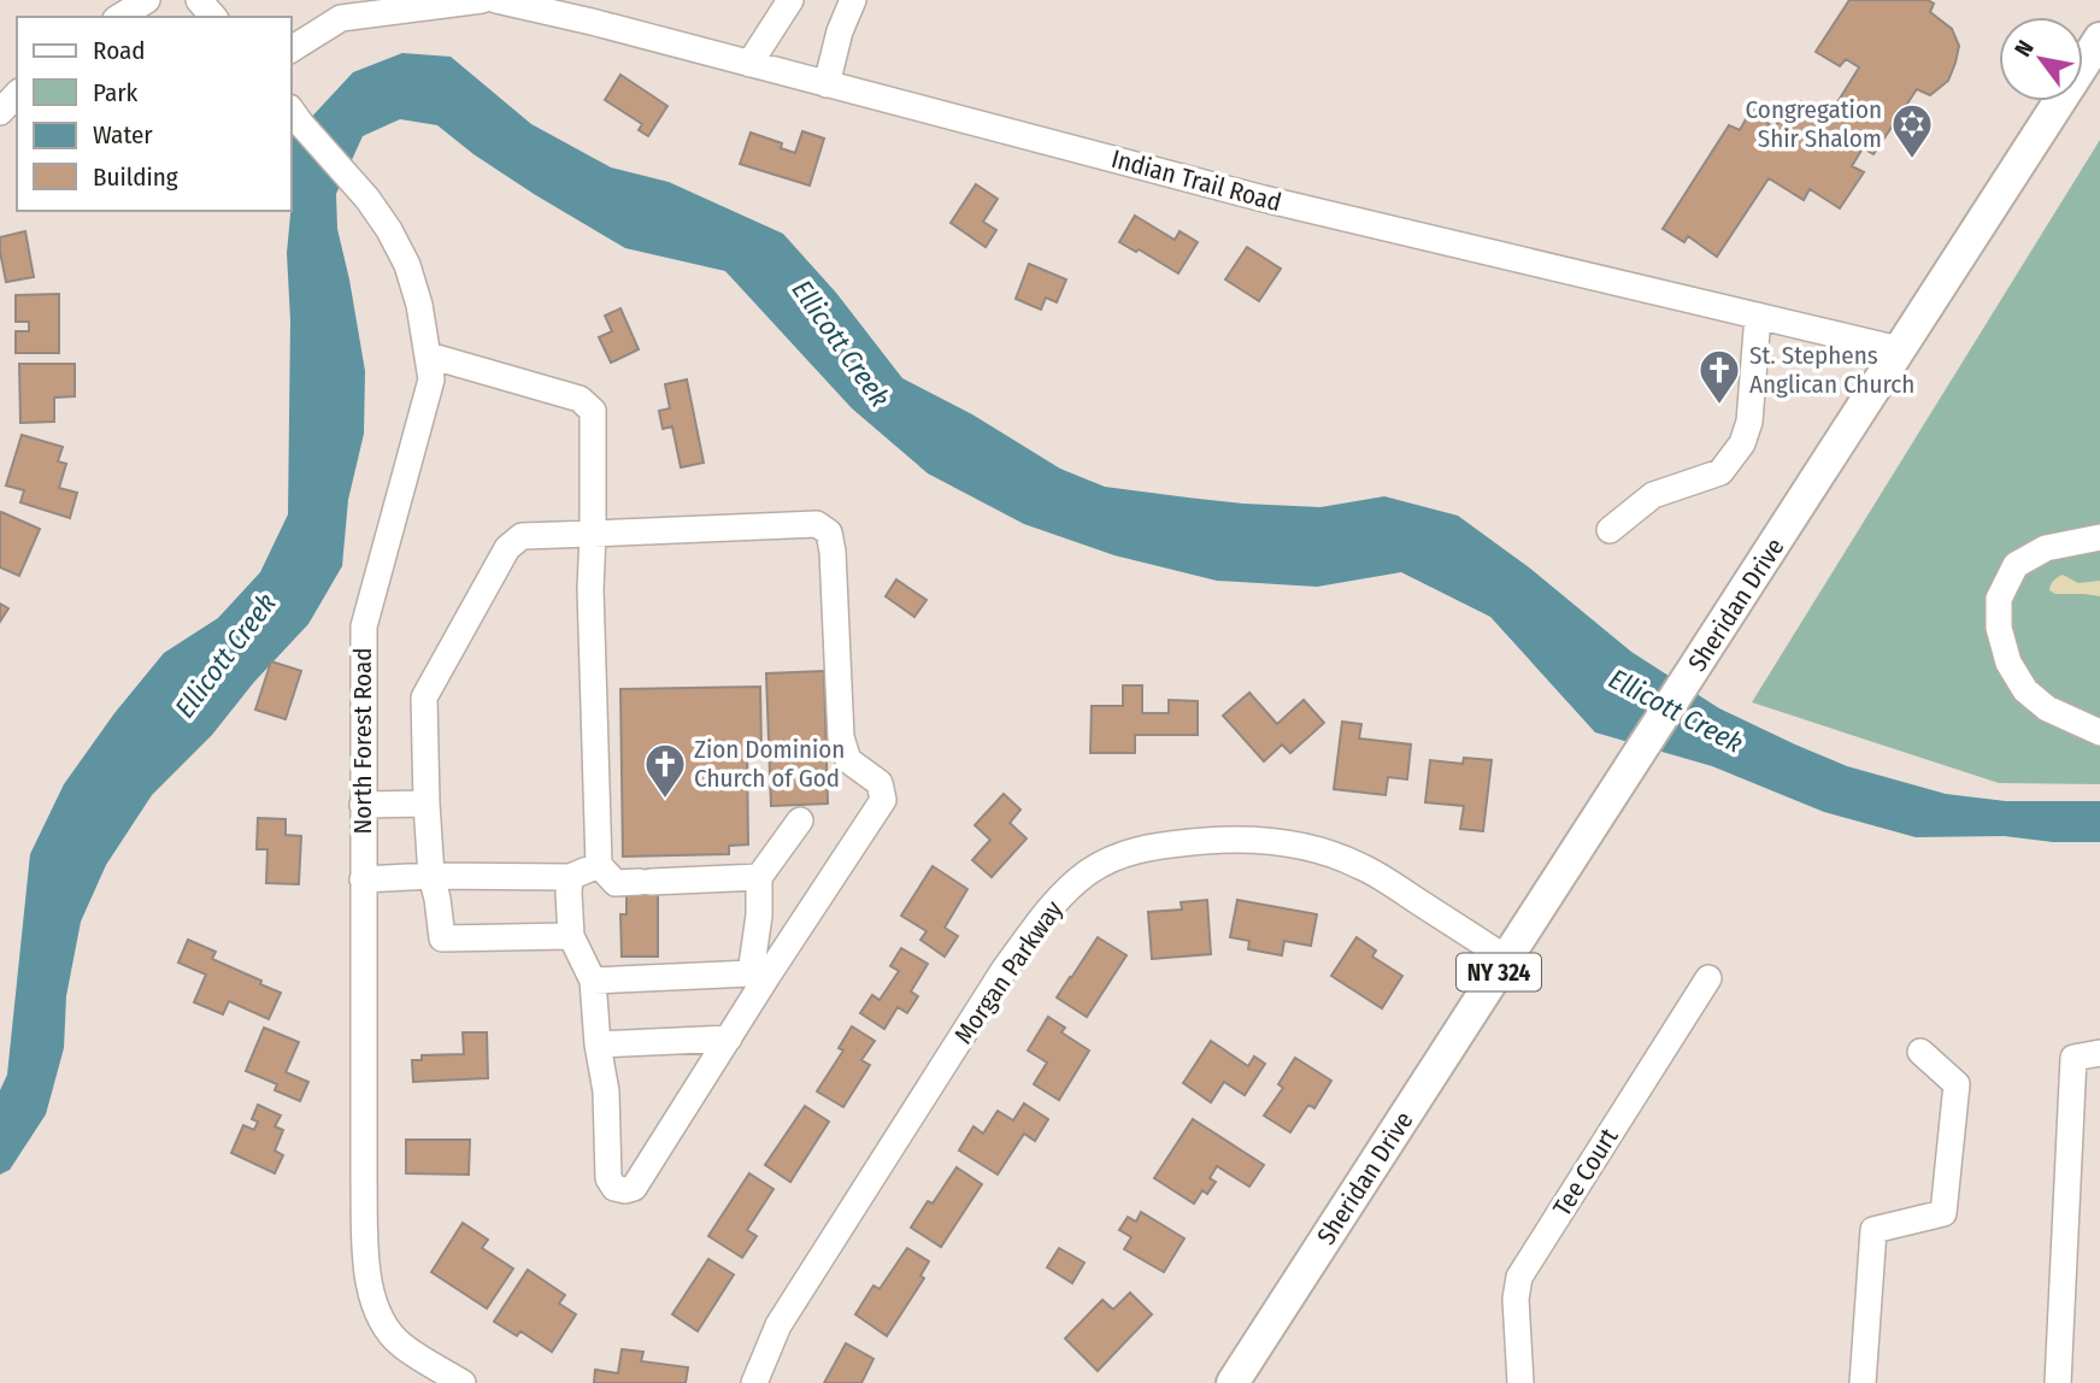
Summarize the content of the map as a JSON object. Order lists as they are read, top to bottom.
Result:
{
  "streets": {
    "main road": ["Sheridan Drive", "NY 324"],
    "street": [
      "Indian Trail Road",
      "North Forest Road",
      "Morgan Parkway",
      "Tee Court"
    ]
  },
  "crossings": [
    ["Indian Trail Road", "Sheridan Drive"],
    ["Sheridan Drive", "Morgan Parkway"]
  ],
  "water": ["Ellicott Creek"],
  "places": {
    "synagogue": ["Congregation Shir Shalom"],
    "church": ["St. Stephens Anglican Church", "Zion Dominion Church of God"]
  },
  "legend": [
    "Road",
    "Park",
    "Water",
    "Building"
  ],
  "north": "top left"
}
